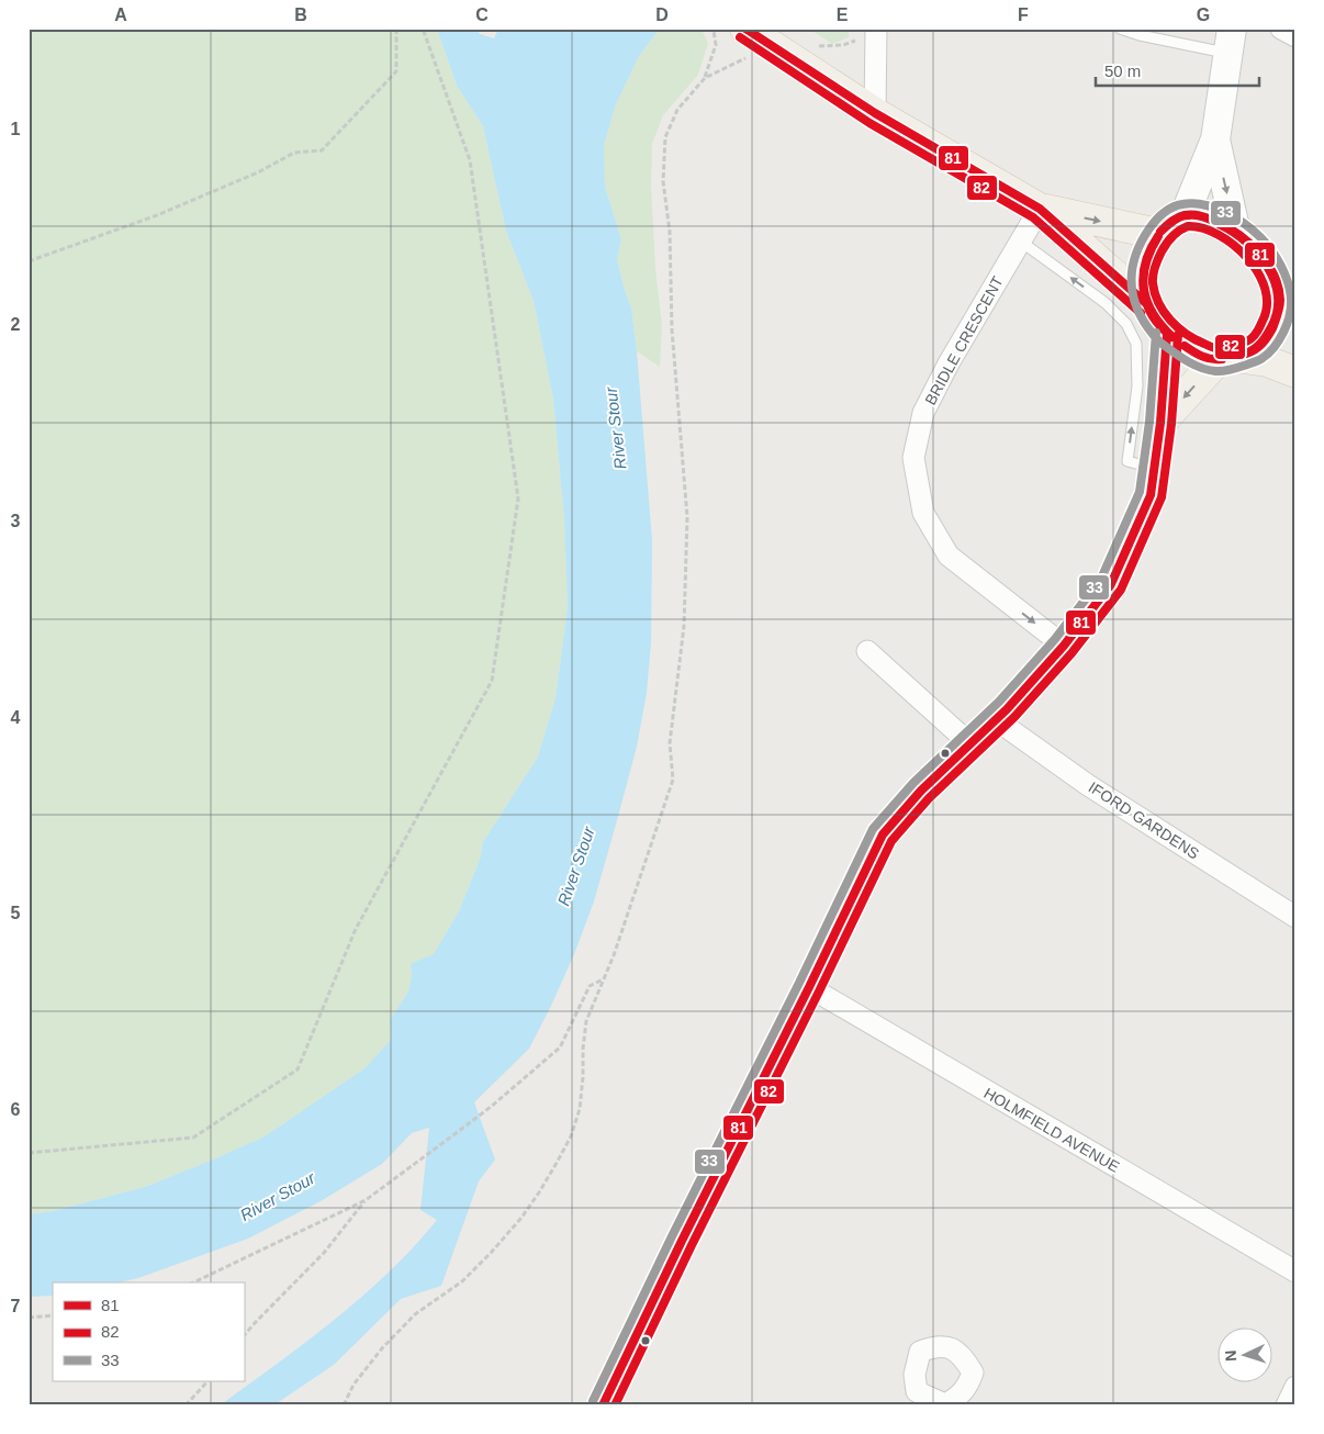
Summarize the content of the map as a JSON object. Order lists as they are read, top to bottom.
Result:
{
  "streets": {
    "street": ["BRIDLE CRESCENT", "IFORD GARDENS", "HOLMFIELD AVENUE"]
  },
  "one_way": ["BRIDLE CRESCENT"],
  "water": ["River Stour"],
  "lines": ["transit line 81", "transit line 82", "transit line 33"],
  "legend": ["81", "82", "33"],
  "scale_bar": "50 m",
  "north": "left",
  "grid": {
    "columns": [
      "A",
      "B",
      "C",
      "D",
      "E",
      "F",
      "G"
    ],
    "rows": [
      "1",
      "2",
      "3",
      "4",
      "5",
      "6",
      "7"
    ]
  }
}
